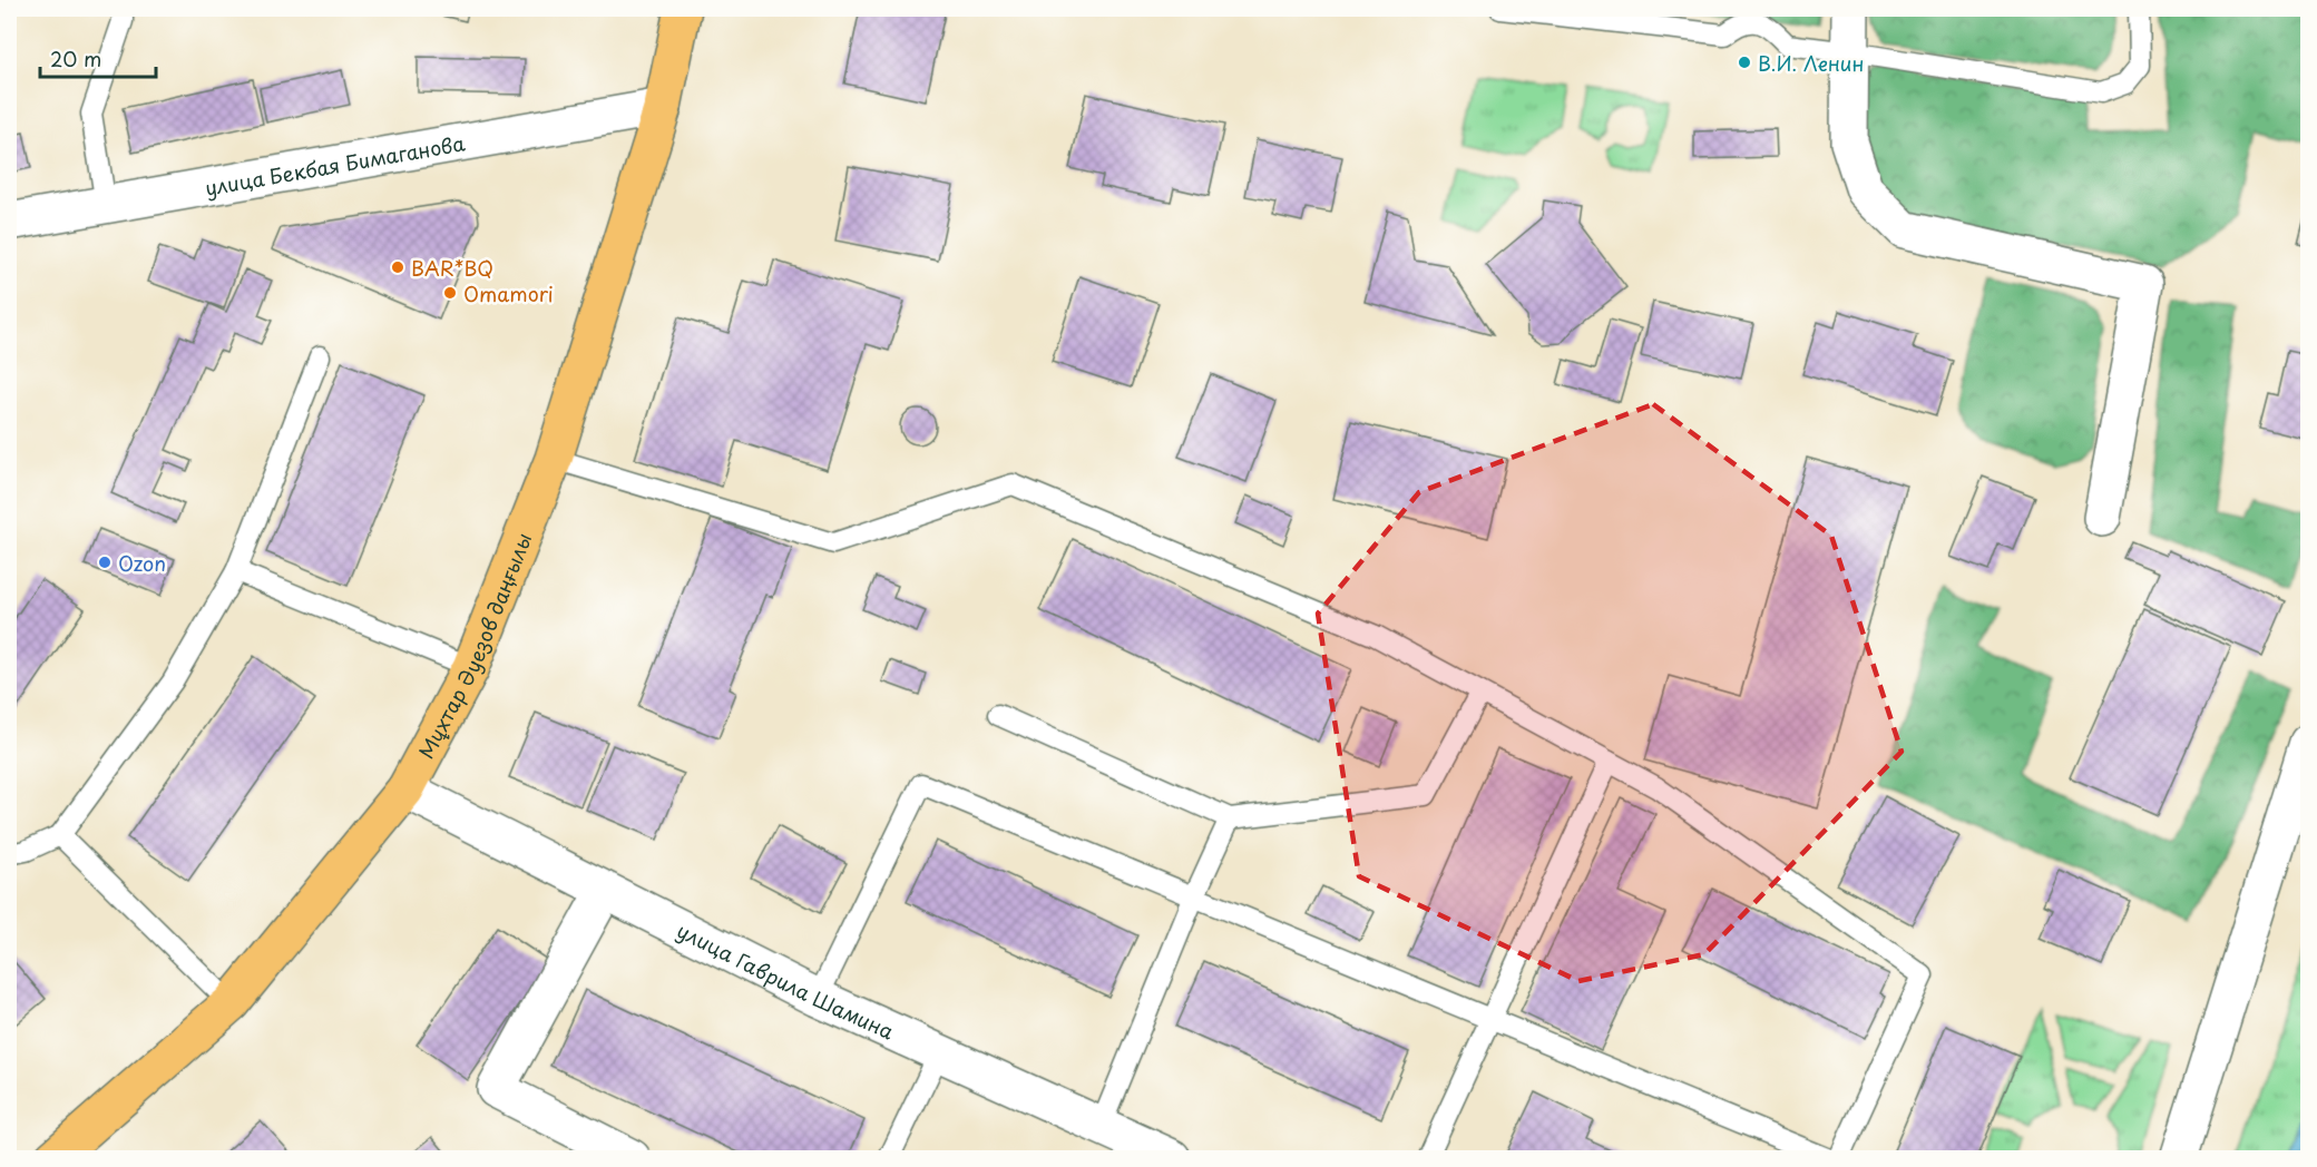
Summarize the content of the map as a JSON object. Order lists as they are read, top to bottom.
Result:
{
  "streets": {
    "main road": ["Мұхтар Әуезов даңғылы"],
    "street": ["улица Бекбая Бимаганова", "улица Гаврила Шамина"]
  },
  "crossings": [
    ["улица Бекбая Бимаганова", "Мұхтар Әуезов даңғылы"],
    ["Мұхтар Әуезов даңғылы", "улица Гаврила Шамина"]
  ],
  "places": [
    "В.И. Ленин",
    "BAR*BQ",
    "Omamori",
    "Ozon"
  ],
  "scale_bar": "20 m"
}
